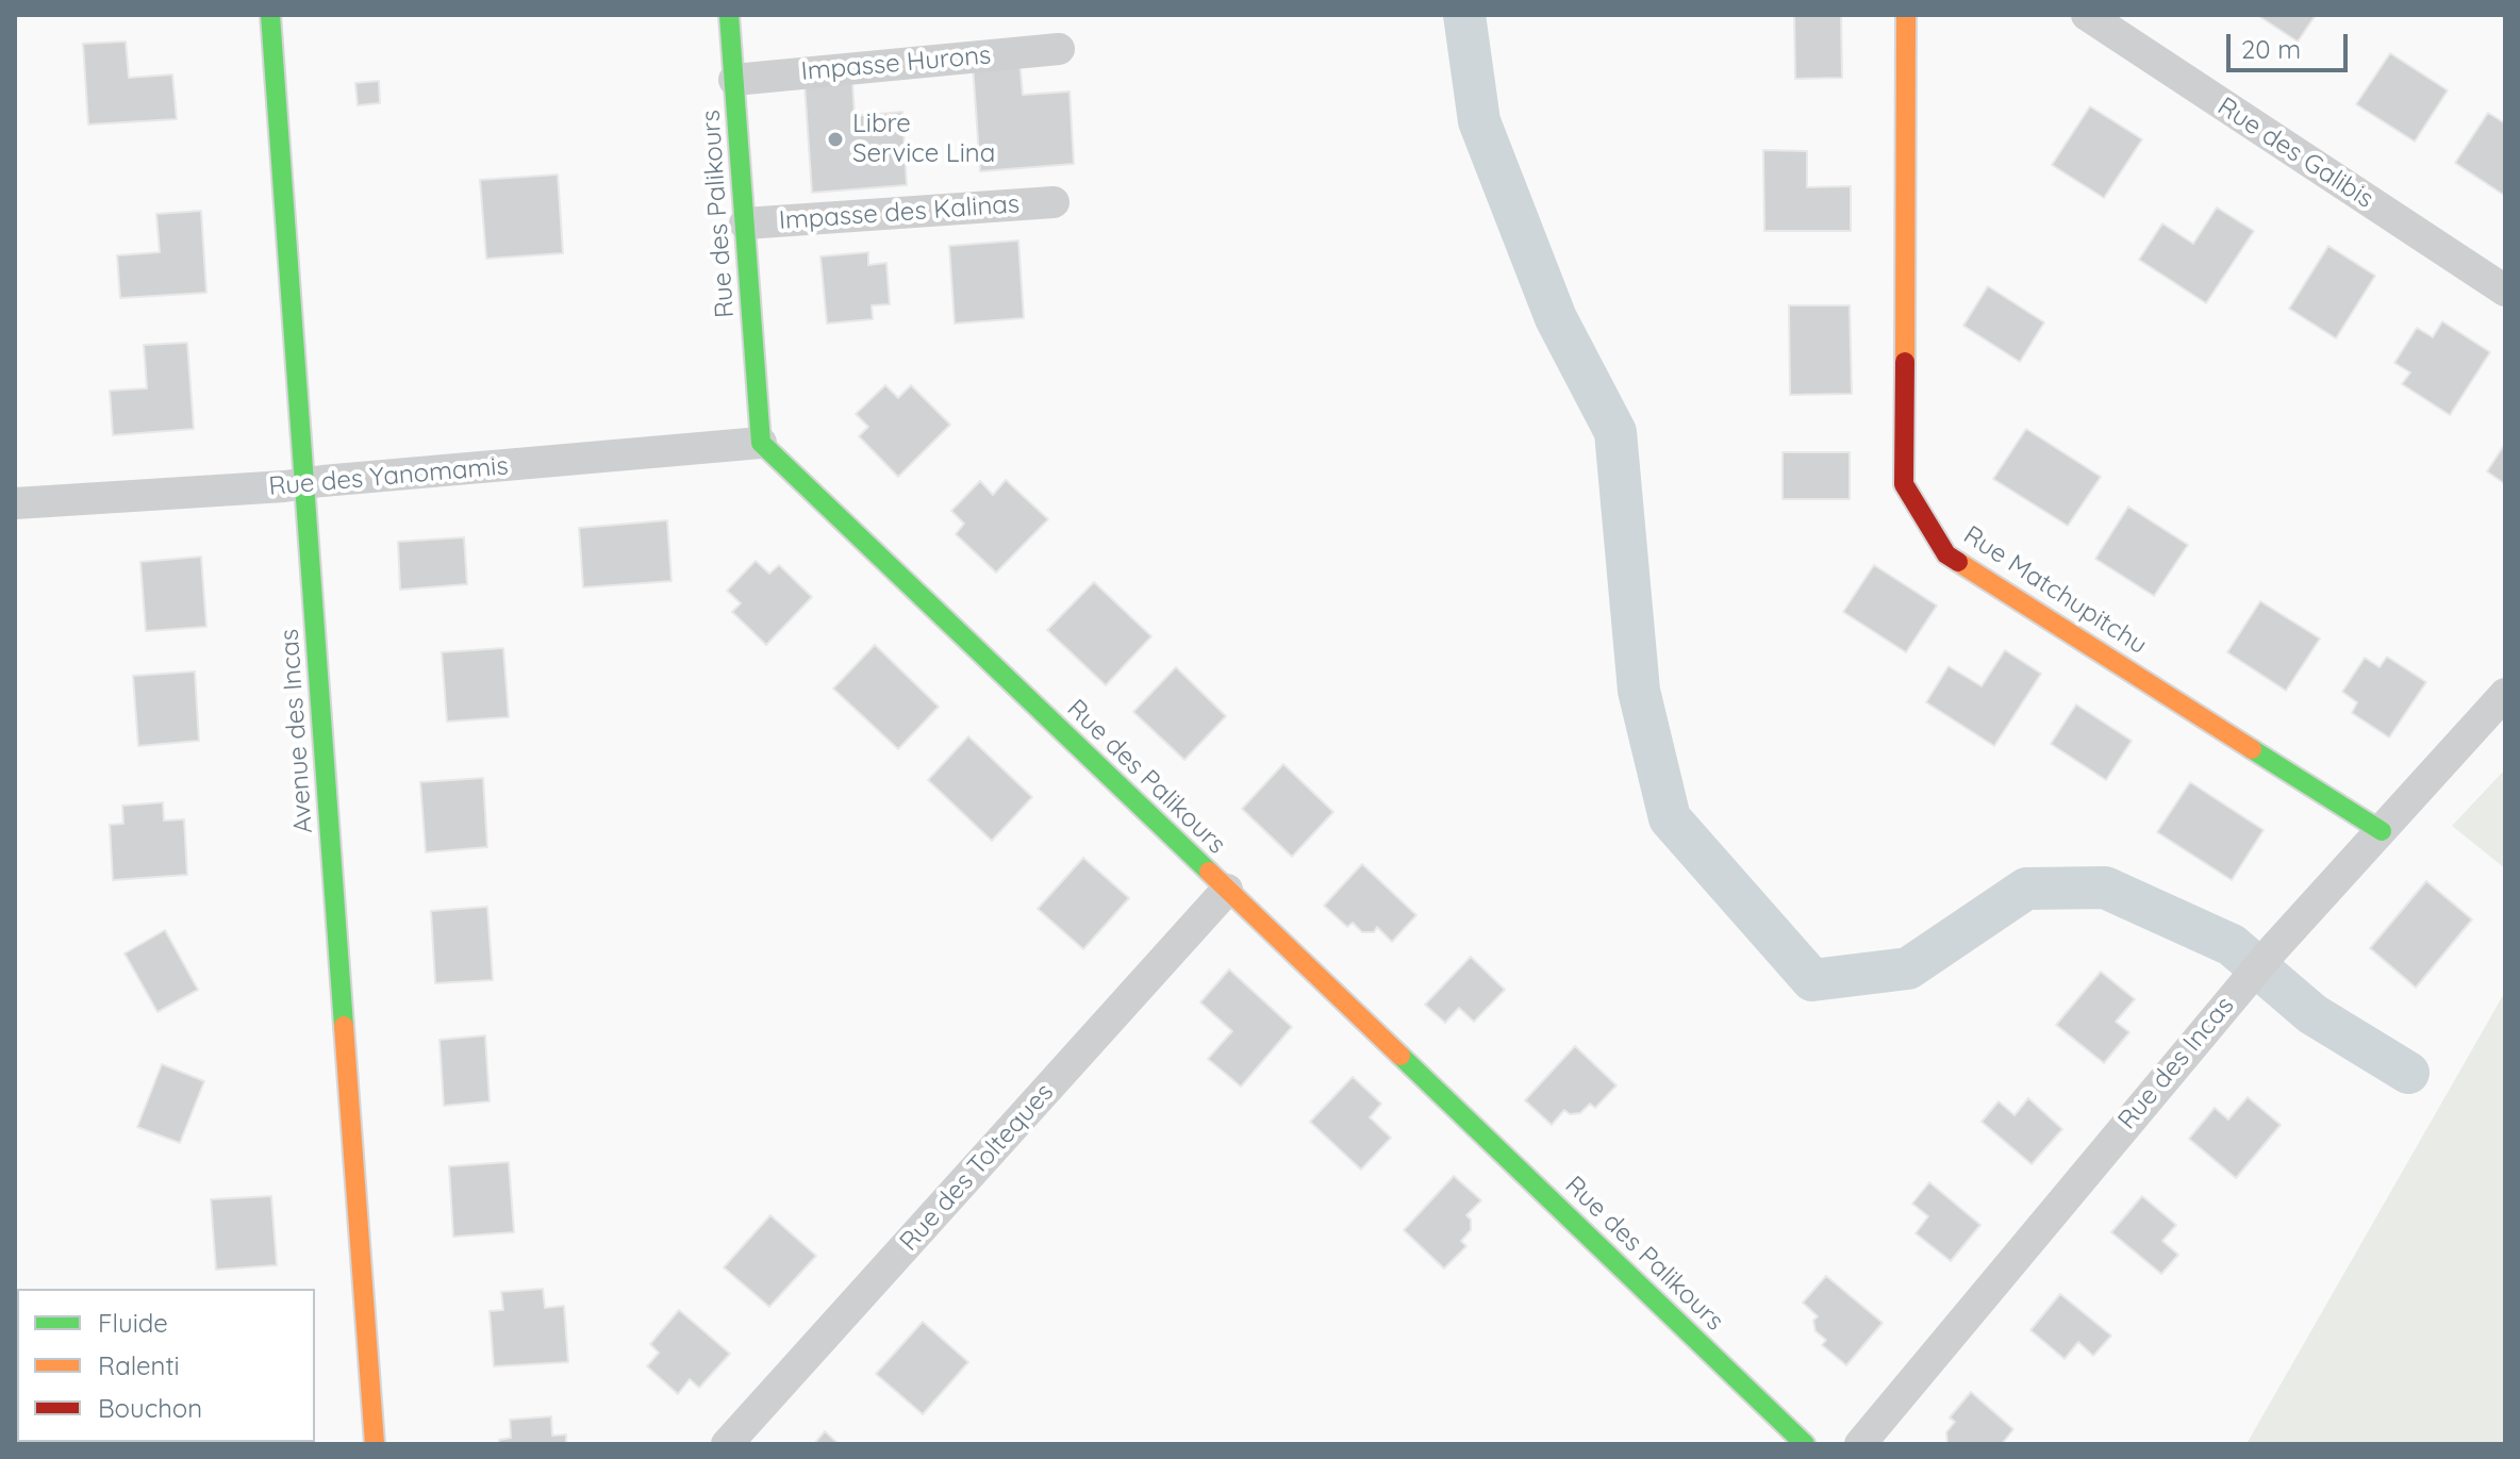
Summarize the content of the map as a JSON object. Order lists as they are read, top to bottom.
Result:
{
  "streets": {
    "street": [
      "Impasse Hurons",
      "Rue des Galibis",
      "Impasse des Kalinas",
      "Rue des Palikours",
      "Rue des Yanomamis",
      "Rue Matchupitchu",
      "Avenue des Incas",
      "Rue des Incas",
      "Rue des Tolteques"
    ]
  },
  "crossings": [
    ["Impasse Hurons", "Rue des Palikours"],
    ["Impasse des Kalinas", "Rue des Palikours"],
    ["Rue des Palikours", "Rue des Yanomamis"],
    ["Rue des Palikours", "Rue des Tolteques"],
    ["Rue des Yanomamis", "Avenue des Incas"],
    ["Rue Matchupitchu", "Rue des Incas"]
  ],
  "places": ["Libre Service Lina"],
  "legend": ["Fluide", "Ralenti", "Bouchon"],
  "scale_bar": "20 m"
}
